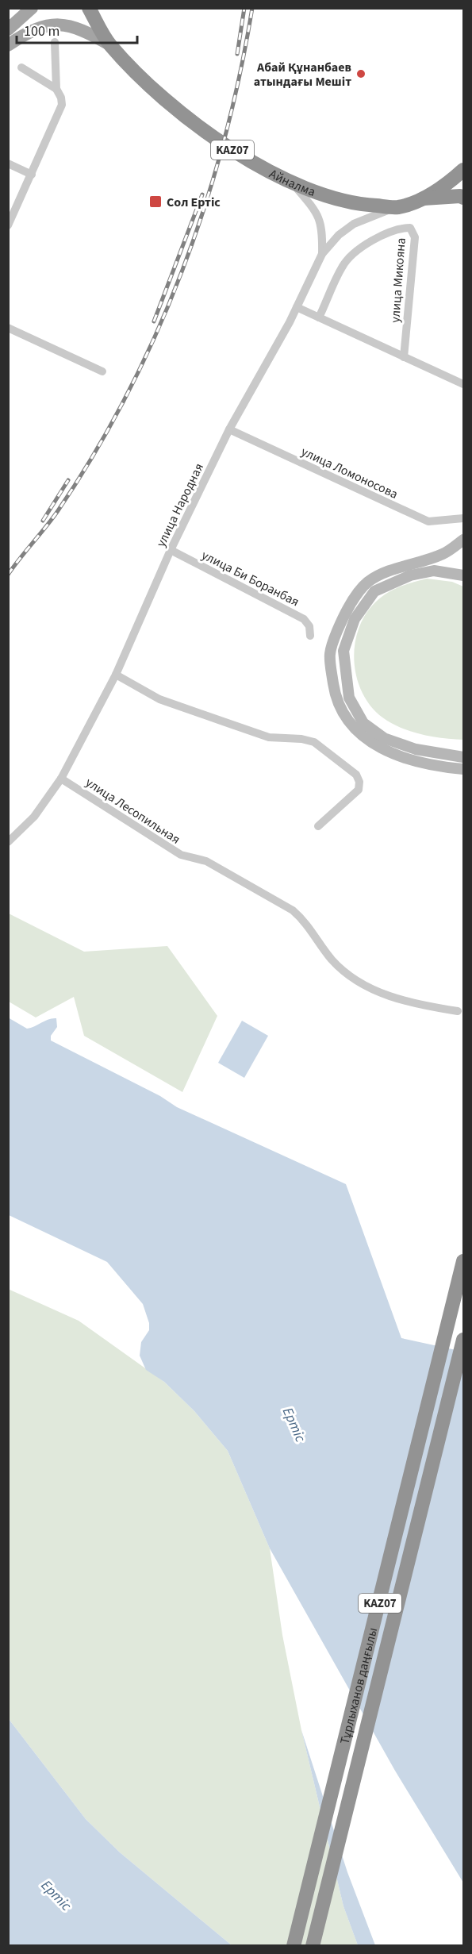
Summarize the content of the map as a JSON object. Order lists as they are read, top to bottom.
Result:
{
  "streets": {
    "highway": ["KAZ07", "Айналма", "Тұрлыханов даңғылы"],
    "street": [
      "улица Микояна",
      "улица Ломоносова",
      "улица Народная",
      "улица Би Боранбая",
      "улица Лесопильная"
    ]
  },
  "crossings": [
    ["KAZ07", "Айналма"],
    ["Айналма", "улица Народная"],
    ["улица Ломоносова", "улица Народная"],
    ["улица Народная", "улица Би Боранбая"],
    ["улица Народная", "улица Лесопильная"]
  ],
  "water": ["Ертіс"],
  "places": {
    "other": ["Абай Құнанбаев атындағы Мешіт"],
    "transit": ["Сол Ертіс"]
  },
  "scale_bar": "100 m"
}
